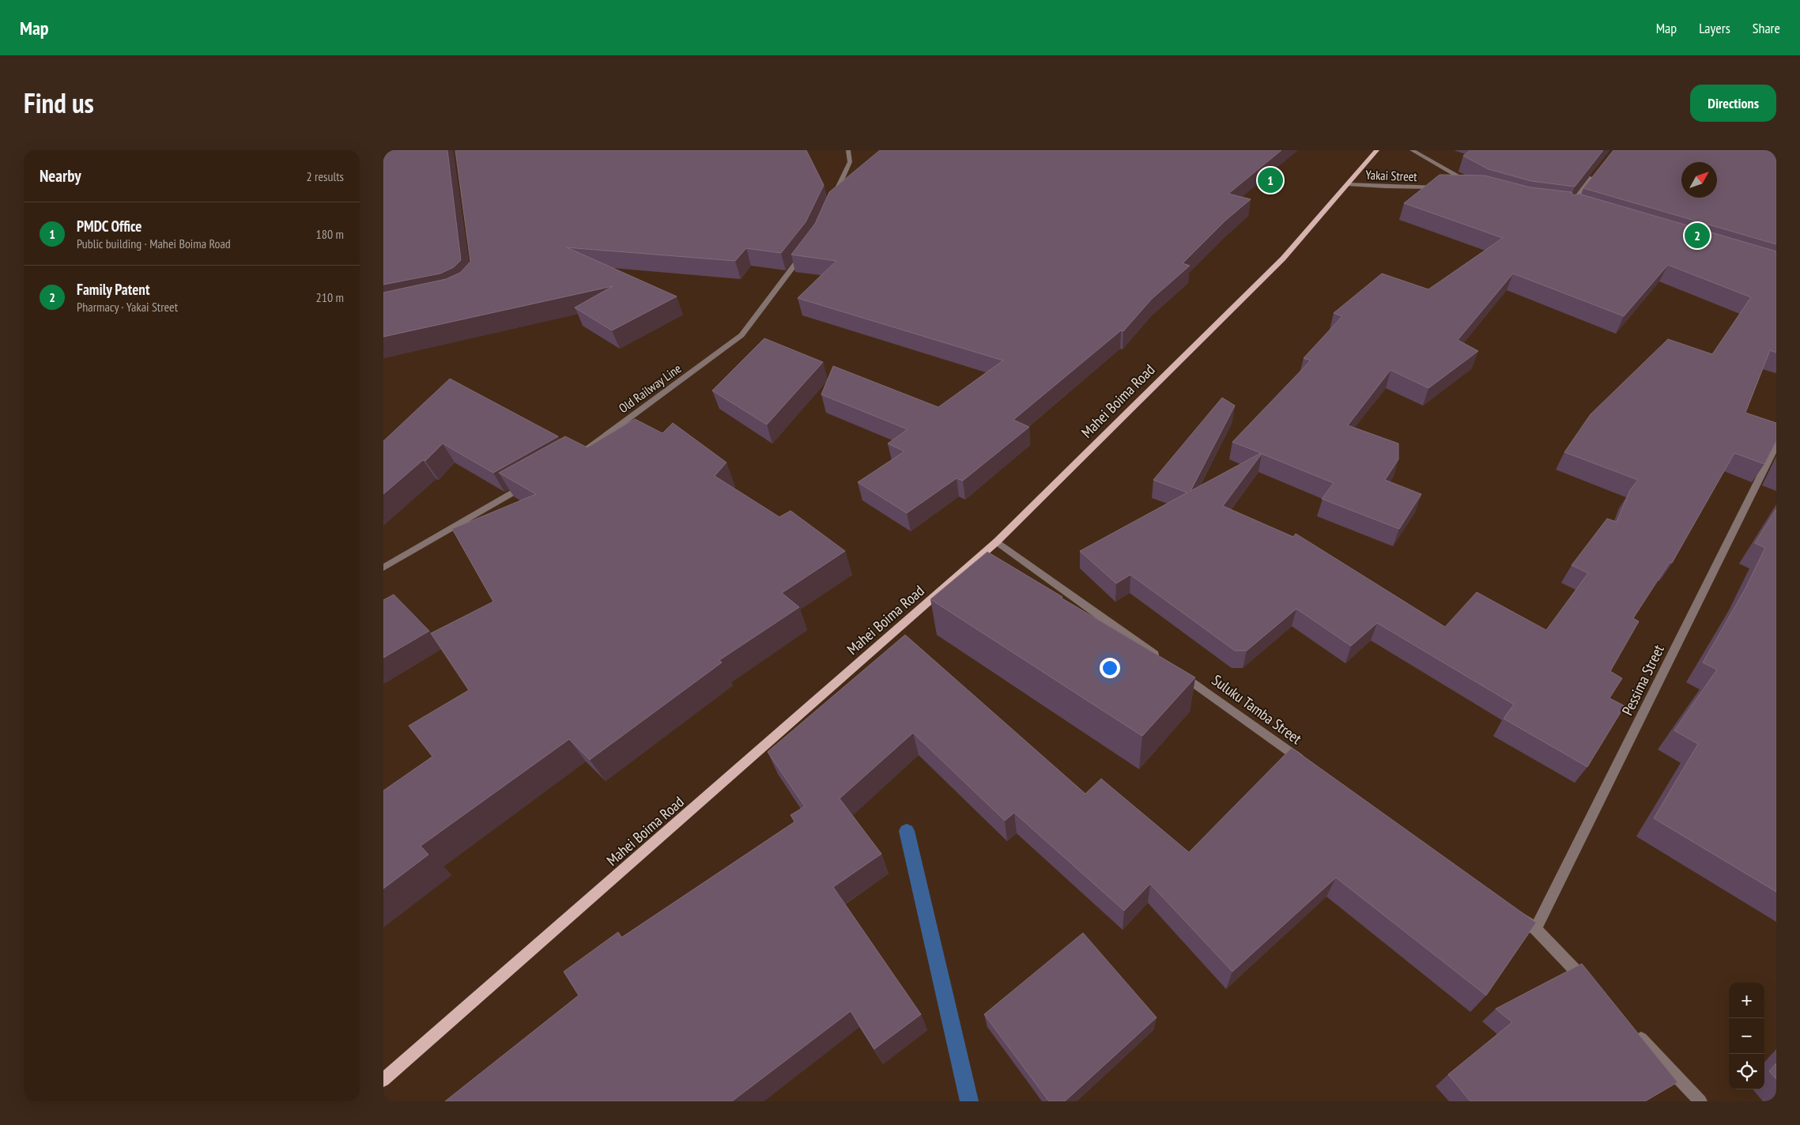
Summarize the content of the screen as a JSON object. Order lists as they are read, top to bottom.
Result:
{
  "streets": {
    "main road": ["Mahei Boima Road"],
    "street": [
      "Yakai Street",
      "Old Railway Line",
      "Pessima Street",
      "Suluku Tamba Street"
    ]
  },
  "crossings": [
    ["Yakai Street", "Mahei Boima Road"],
    ["Mahei Boima Road", "Suluku Tamba Street"]
  ],
  "north": "top right",
  "page": {
    "header": "Map",
    "nav": ["Map", "Layers", "Share"],
    "title": "Find us",
    "buttons": "Directions",
    "heading": ["Nearby", "2 results"],
    "pins": ["1", "2"],
    "list": [
      {
        "mark": "1",
        "name": "PMDC Office",
        "note": "Public building · Mahei Boima Road",
        "value": "180 m"
      },
      {
        "mark": "2",
        "name": "Family Patent",
        "note": "Pharmacy · Yakai Street",
        "value": "210 m"
      }
    ],
    "map_buttons": ["+", "−"]
  }
}
